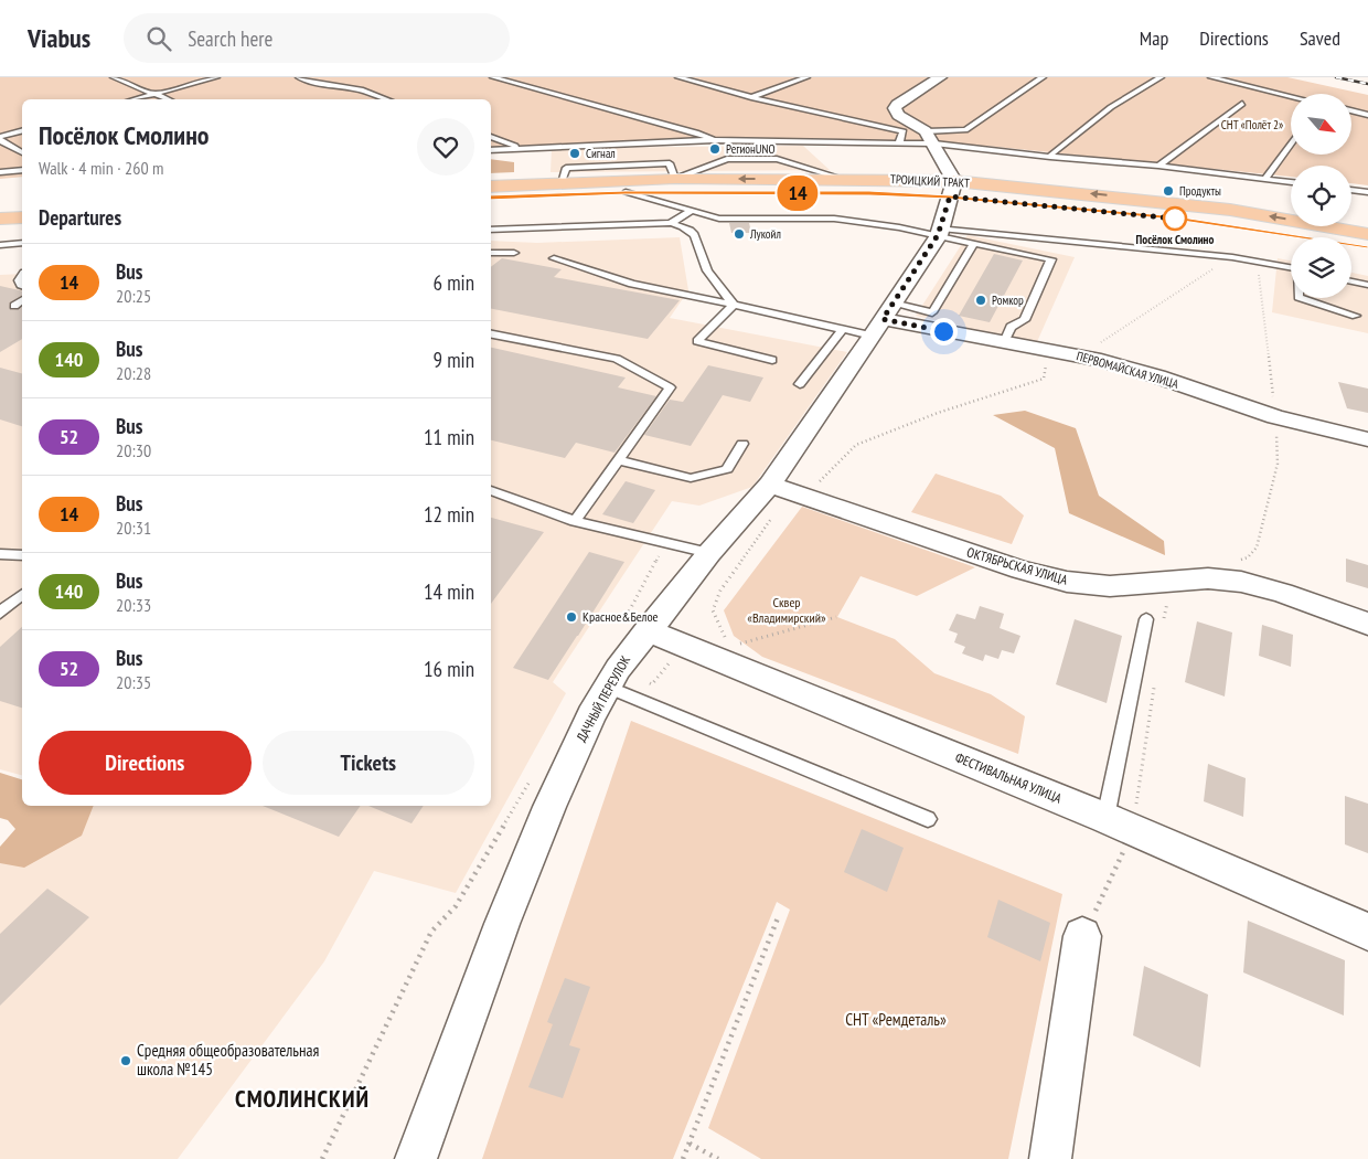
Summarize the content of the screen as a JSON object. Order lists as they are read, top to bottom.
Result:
{
  "streets": {
    "main road": ["ТРОИЦКИЙ ТРАКТ"],
    "street": [
      "ПЕРВОМАЙСКАЯ УЛИЦА",
      "ОКТЯБРЬСКАЯ УЛИЦА",
      "ДАЧНЫЙ ПЕРЕУЛОК",
      "ФЕСТИВАЛЬНАЯ УЛИЦА"
    ]
  },
  "crossings": [
    ["ТРОИЦКИЙ ТРАКТ", "ДАЧНЫЙ ПЕРЕУЛОК"],
    ["ПЕРВОМАЙСКАЯ УЛИЦА", "ДАЧНЫЙ ПЕРЕУЛОК"],
    ["ОКТЯБРЬСКАЯ УЛИЦА", "ДАЧНЫЙ ПЕРЕУЛОК"],
    ["ДАЧНЫЙ ПЕРЕУЛОК", "ФЕСТИВАЛЬНАЯ УЛИЦА"]
  ],
  "districts": ["СМОЛИНСКИЙ"],
  "parks": ["СНТ «Полёт 2»", "Сквер «Владимирский»", "СНТ «Ремдеталь»"],
  "places": [
    "РегионUNO",
    "Сигнал",
    "Продукты",
    "Посёлок Смолино",
    "Лукойл",
    "Ромкор",
    "Красное&Белое",
    "Средняя общеобразовательная школа №145"
  ],
  "lines": ["bus line 14"],
  "north": "bottom right",
  "page": {
    "header": "Viabus",
    "search": "Search here",
    "nav": ["Map", "Directions", "Saved"],
    "on_map": "14",
    "heading": [
      ["Посёлок Смолино", "Walk · 4 min · 260 m"],
      "Departures"
    ],
    "list": [
      {
        "mark": "14",
        "name": "Bus",
        "note": "20:25",
        "value": "6 min"
      },
      {
        "mark": "140",
        "name": "Bus",
        "note": "20:28",
        "value": "9 min"
      },
      {
        "mark": "52",
        "name": "Bus",
        "note": "20:30",
        "value": "11 min"
      },
      {
        "mark": "14",
        "name": "Bus",
        "note": "20:31",
        "value": "12 min"
      },
      {
        "mark": "140",
        "name": "Bus",
        "note": "20:33",
        "value": "14 min"
      },
      {
        "mark": "52",
        "name": "Bus",
        "note": "20:35",
        "value": "16 min"
      }
    ],
    "buttons": ["Directions", "Tickets"]
  }
}
